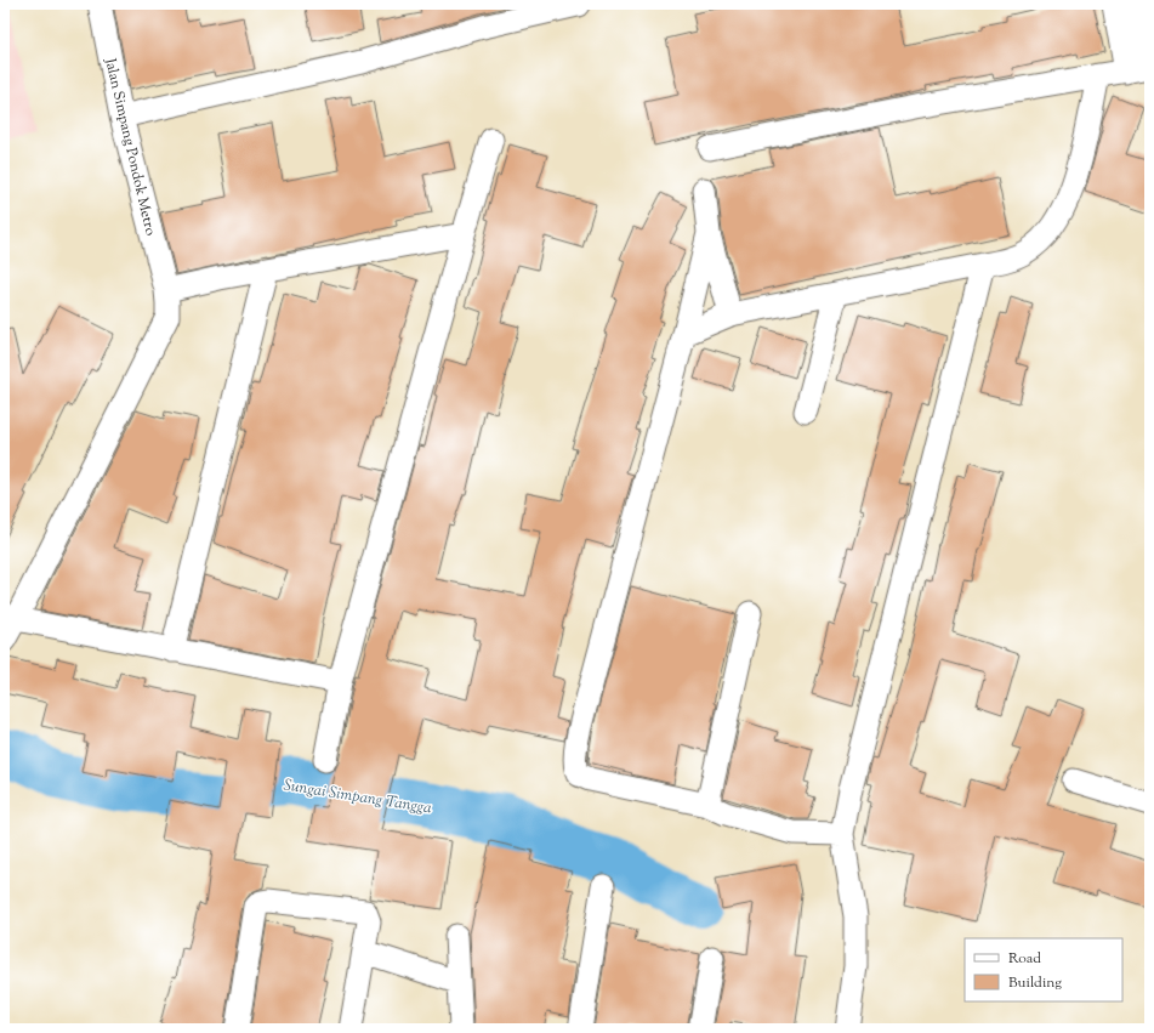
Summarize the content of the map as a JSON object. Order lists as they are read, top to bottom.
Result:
{
  "streets": {
    "street": ["Jalan Simpang Pondok Metro"]
  },
  "water": ["Sungai Simpang Tangga"],
  "legend": ["Road", "Building"]
}
